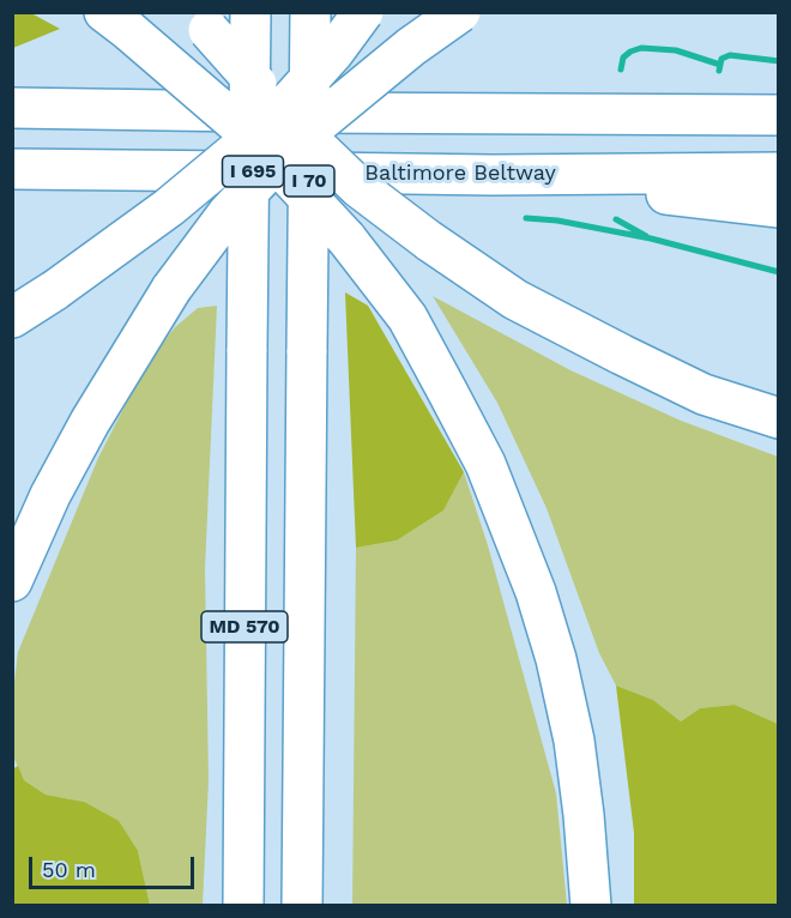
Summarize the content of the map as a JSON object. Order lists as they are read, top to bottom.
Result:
{
  "streets": {
    "highway": [
      "I 695",
      "Baltimore Beltway",
      "I 70",
      "MD 570"
    ]
  },
  "crossings": [
    ["I 70", "MD 570"]
  ],
  "scale_bar": "50 m"
}
